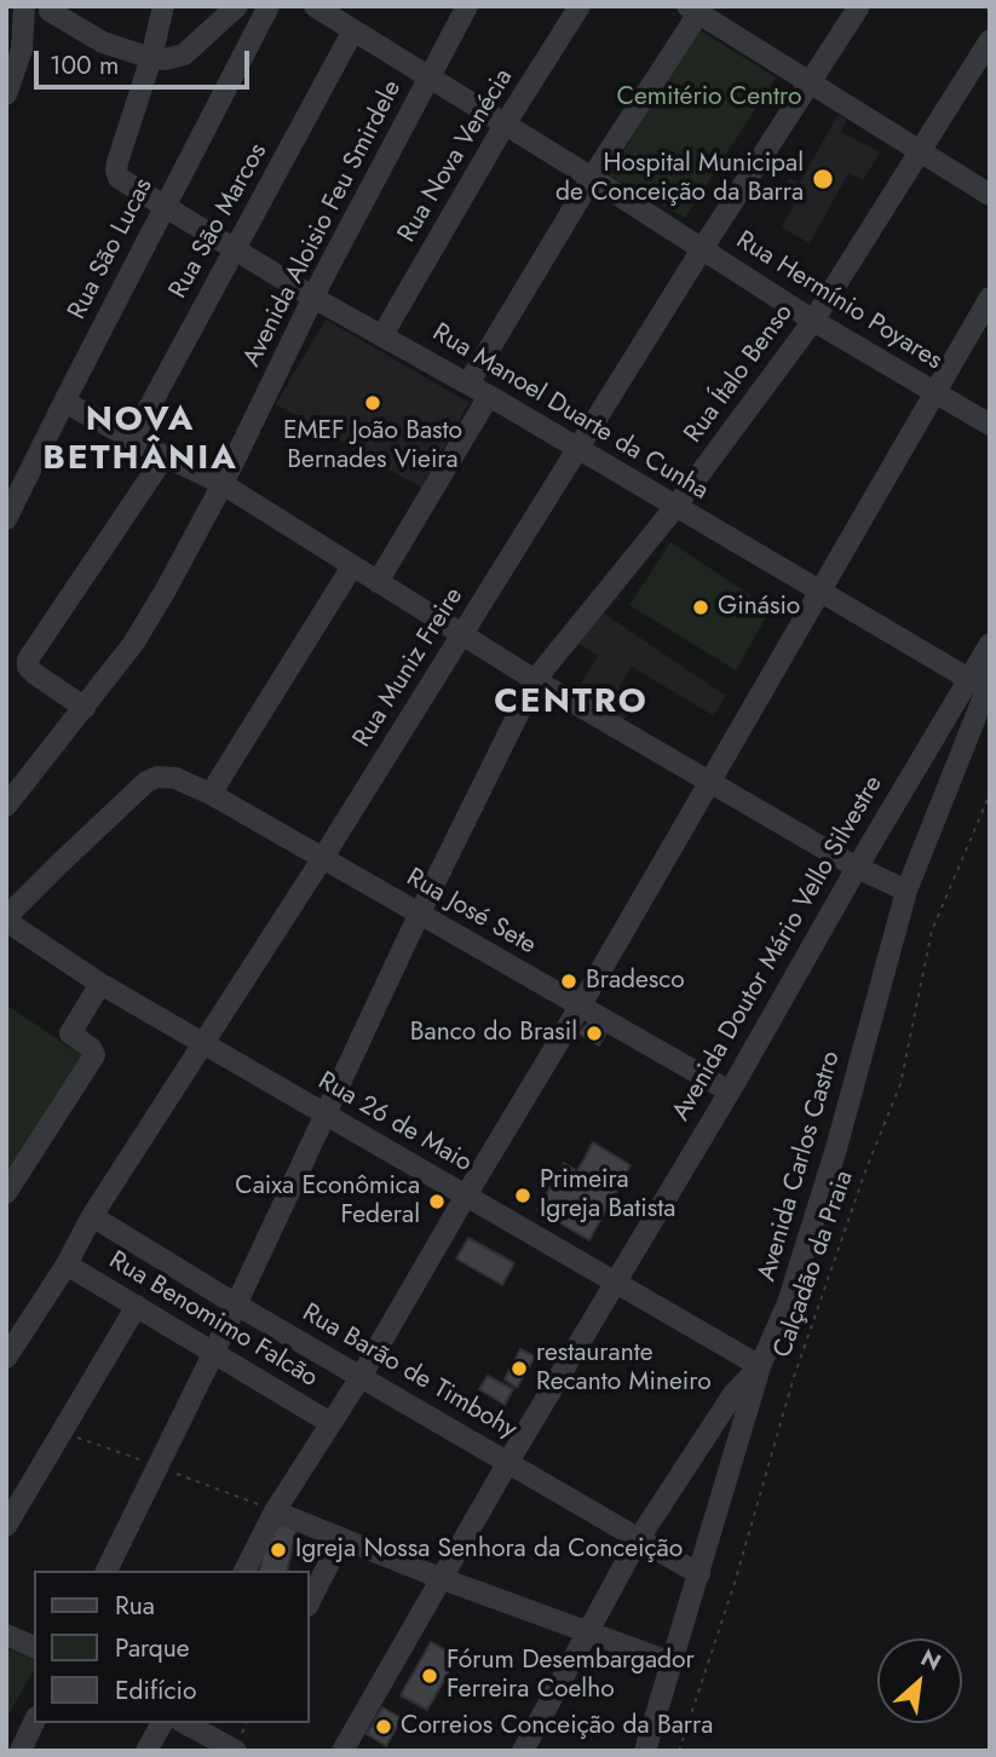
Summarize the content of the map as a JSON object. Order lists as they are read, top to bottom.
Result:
{
  "streets": {
    "street": [
      "Rua Nova Venécia",
      "Rua São Marcos",
      "Avenida Aloisio Feu Smirdele",
      "Rua São Lucas",
      "Rua Hermínio Poyares",
      "Rua Ítalo Benso",
      "Rua Manoel Duarte da Cunha",
      "Rua Muniz Freire",
      "Rua José Sete",
      "Avenida Doutor Mário Vello Silvestre",
      "Rua 26 de Maio",
      "Avenida Carlos Castro",
      "Rua Benomimo Falcão",
      "Rua Barão de Timbohy"
    ],
    "path": ["Calçadão da Praia"]
  },
  "crossings": [
    ["Rua Nova Venécia", "Rua Hermínio Poyares"],
    ["Rua Nova Venécia", "Rua Manoel Duarte da Cunha"],
    ["Rua São Marcos", "Rua Hermínio Poyares"],
    ["Rua São Marcos", "Rua Manoel Duarte da Cunha"],
    ["Avenida Aloisio Feu Smirdele", "Rua Hermínio Poyares"],
    ["Avenida Aloisio Feu Smirdele", "Rua Manoel Duarte da Cunha"],
    ["Rua São Lucas", "Rua Manoel Duarte da Cunha"],
    ["Rua Hermínio Poyares", "Rua Ítalo Benso"],
    ["Rua Hermínio Poyares", "Rua Muniz Freire"],
    ["Rua Ítalo Benso", "Rua Manoel Duarte da Cunha"],
    ["Rua Ítalo Benso", "Rua José Sete"],
    ["Rua Ítalo Benso", "Rua 26 de Maio"],
    ["Rua Ítalo Benso", "Rua Benomimo Falcão"],
    ["Rua Ítalo Benso", "Rua Barão de Timbohy"],
    ["Rua Manoel Duarte da Cunha", "Rua Muniz Freire"],
    ["Rua Manoel Duarte da Cunha", "Avenida Doutor Mário Vello Silvestre"],
    ["Rua Manoel Duarte da Cunha", "Avenida Carlos Castro"],
    ["Rua Muniz Freire", "Rua José Sete"],
    ["Rua Muniz Freire", "Rua 26 de Maio"],
    ["Rua Muniz Freire", "Rua Benomimo Falcão"],
    ["Rua Muniz Freire", "Rua Barão de Timbohy"],
    ["Rua José Sete", "Avenida Doutor Mário Vello Silvestre"],
    ["Rua José Sete", "Rua 26 de Maio"],
    ["Avenida Doutor Mário Vello Silvestre", "Rua 26 de Maio"],
    ["Avenida Doutor Mário Vello Silvestre", "Avenida Carlos Castro"],
    ["Avenida Doutor Mário Vello Silvestre", "Rua Barão de Timbohy"],
    ["Rua 26 de Maio", "Avenida Carlos Castro"],
    ["Avenida Carlos Castro", "Rua Barão de Timbohy"]
  ],
  "districts": ["NOVA BETHÂNIA", "CENTRO"],
  "parks": ["Cemitério Centro"],
  "places": [
    "Hospital Municipal de Conceição da Barra",
    "EMEF João Basto Bernades Vieira",
    "Ginásio",
    "Bradesco",
    "Banco do Brasil",
    "Primeira Igreja Batista",
    "Caixa Econômica Federal",
    "restaurante Recanto Mineiro",
    "Igreja Nossa Senhora da Conceição",
    "Fórum Desembargador Ferreira Coelho",
    "Correios Conceição da Barra"
  ],
  "legend": ["Rua", "Parque", "Edifício"],
  "scale_bar": "100 m",
  "north": "top right"
}
